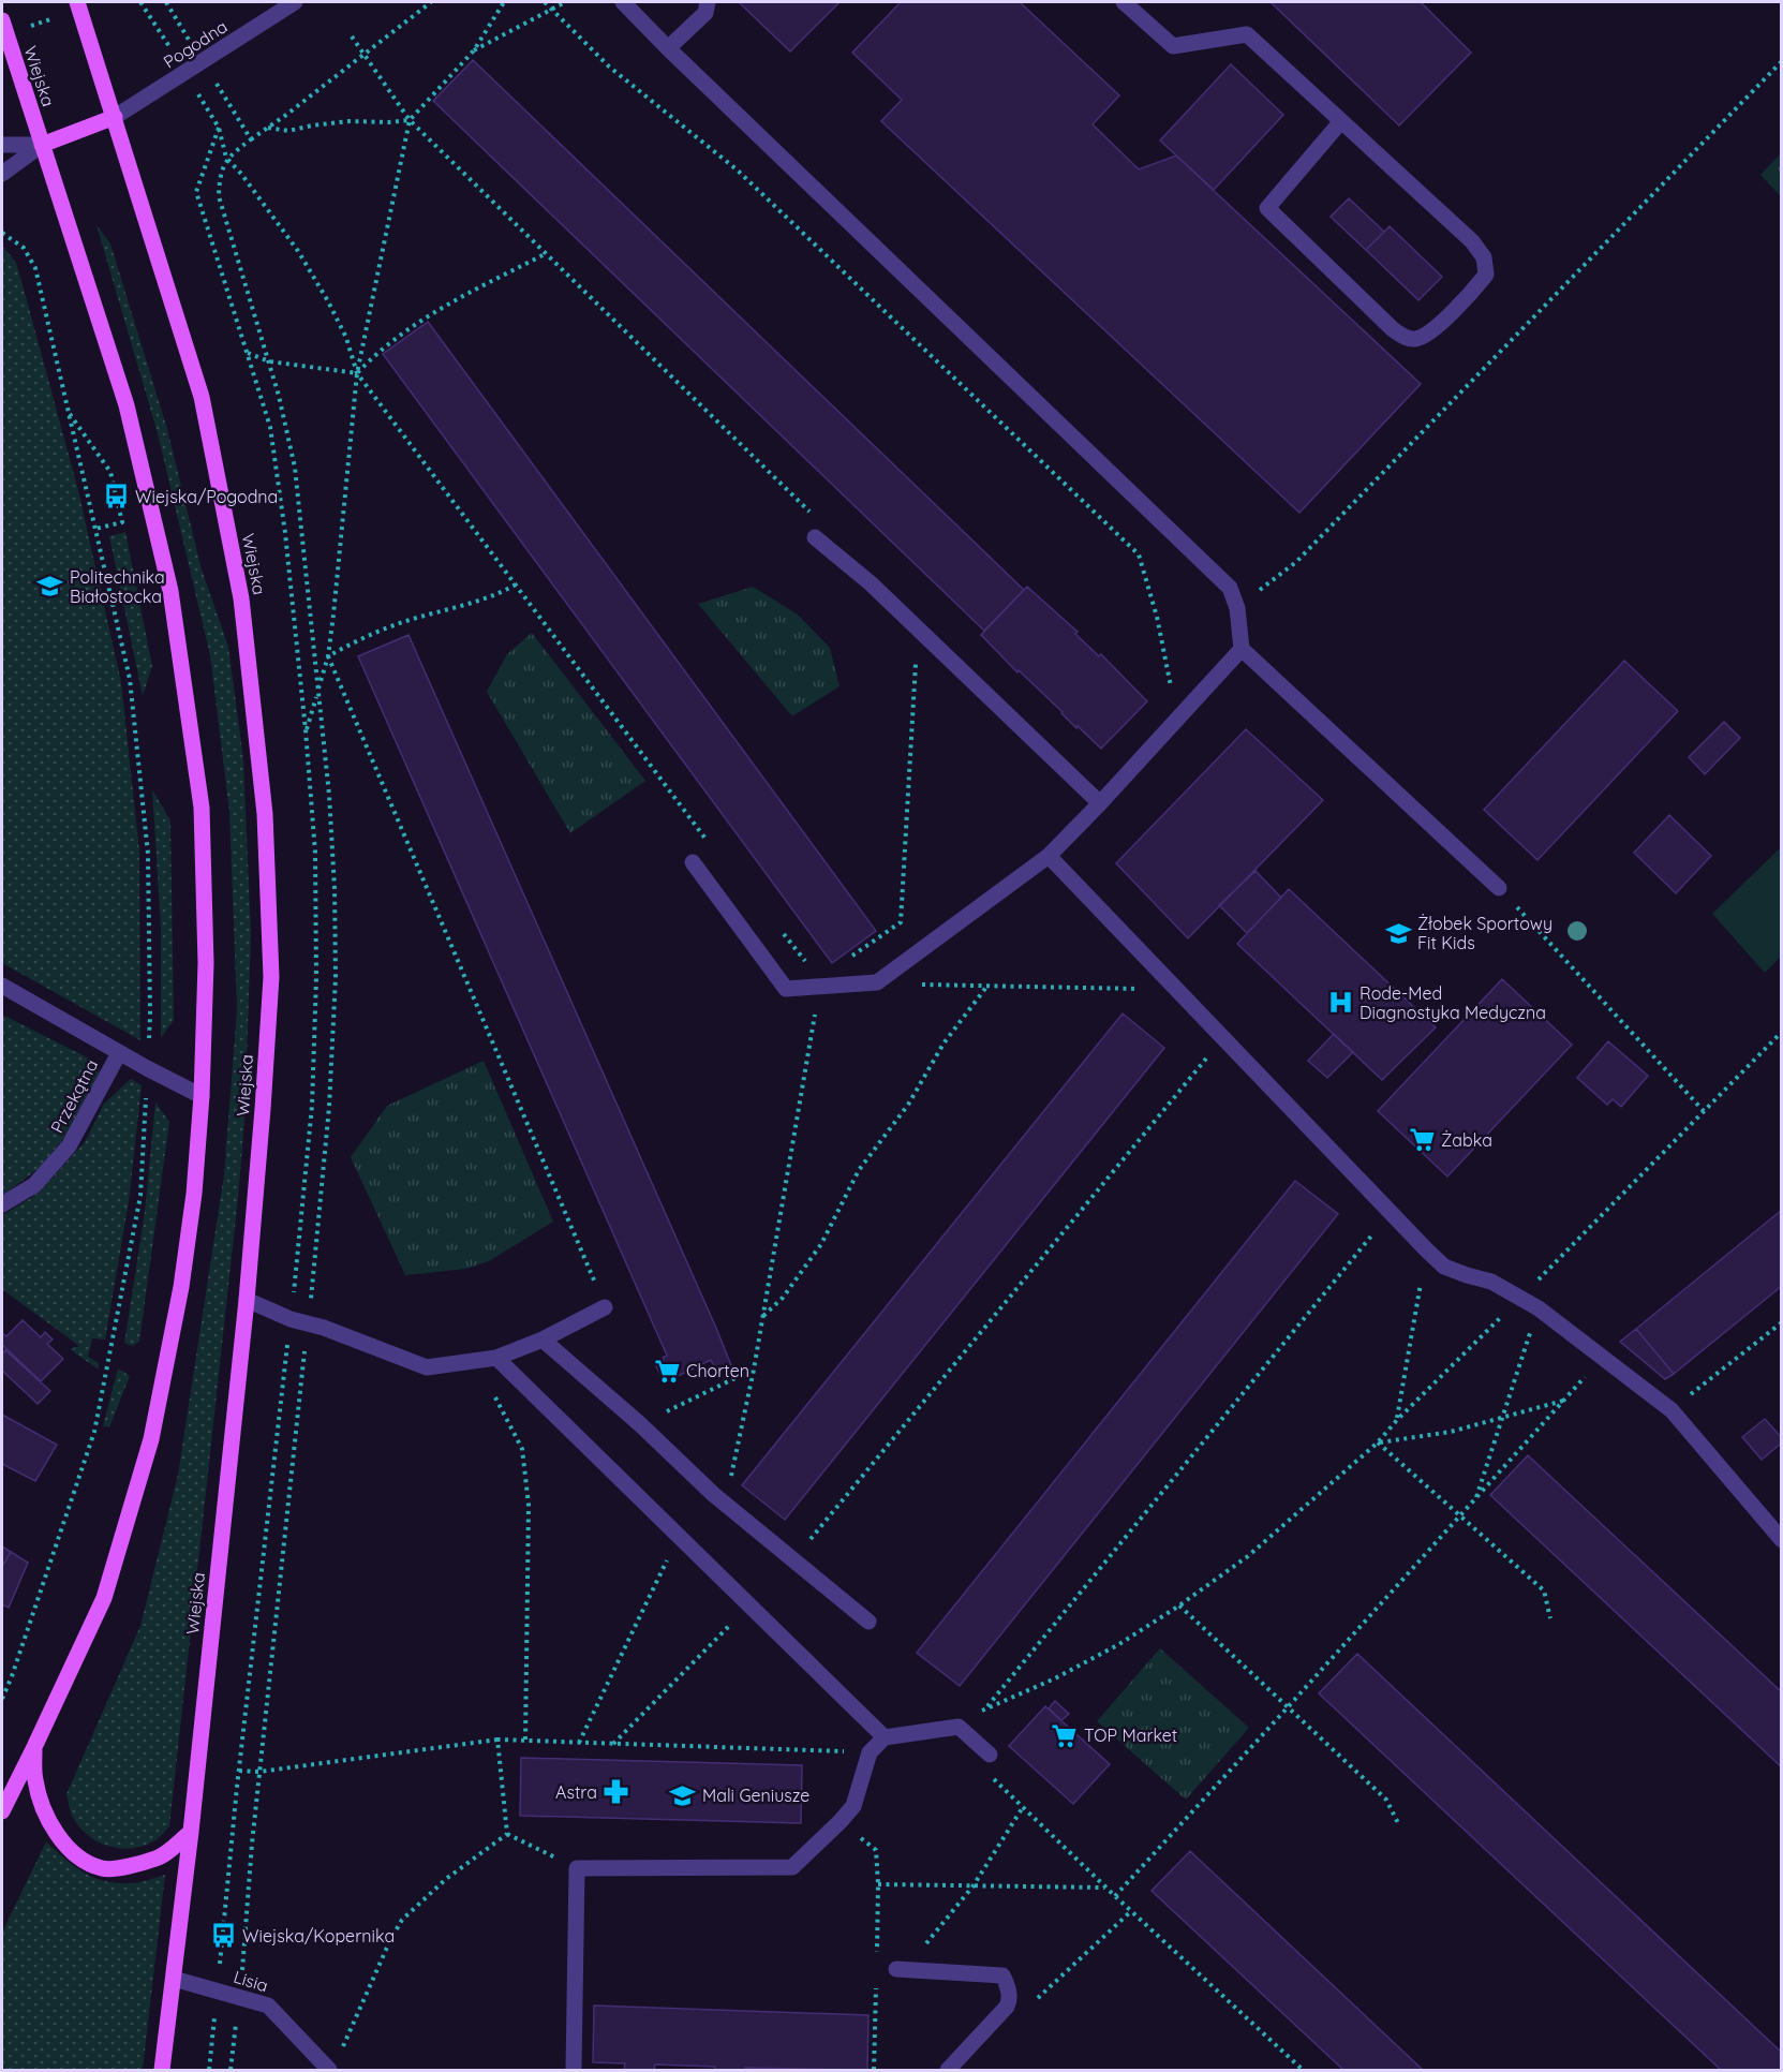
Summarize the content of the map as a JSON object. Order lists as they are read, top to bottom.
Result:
{
  "streets": {
    "main road": ["Wiejska"],
    "street": ["Pogodna", "Przekątna", "Lisia"]
  },
  "crossings": [
    ["Pogodna", "Wiejska"],
    ["Wiejska", "Lisia"]
  ],
  "places": {
    "bus stop": ["Wiejska/Pogodna", "Wiejska/Kopernika"],
    "school or university": ["Politechnika Białostocka", "Żłobek Sportowy Fit Kids", "Mali Geniusze"],
    "hospital": ["Rode-Med Diagnostyka Medyczna"],
    "supermarket": ["Żabka", "Chorten", "TOP Market"],
    "pharmacy": ["Astra"]
  }
}
